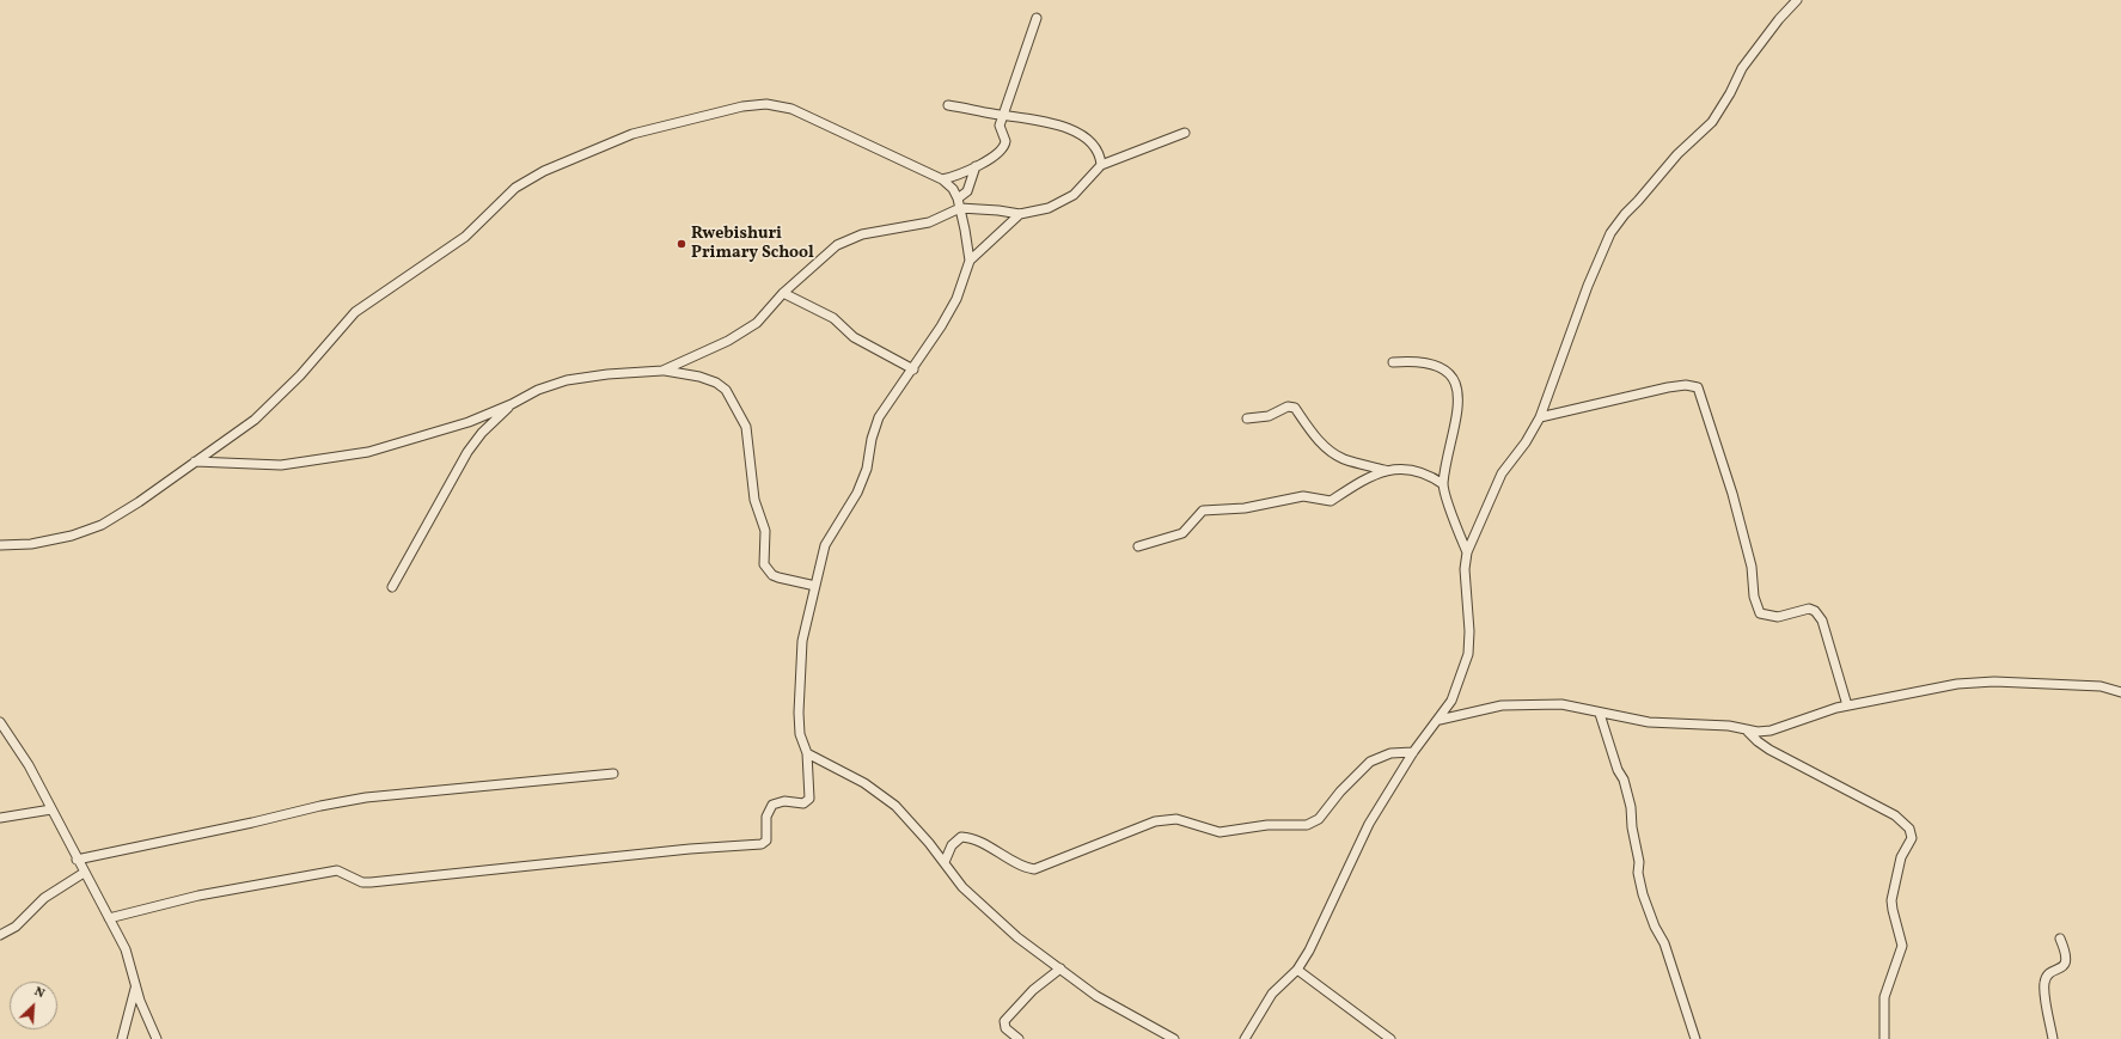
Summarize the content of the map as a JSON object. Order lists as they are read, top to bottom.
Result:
{
  "places": ["Rwebishuri Primary School"],
  "north": "top right"
}
